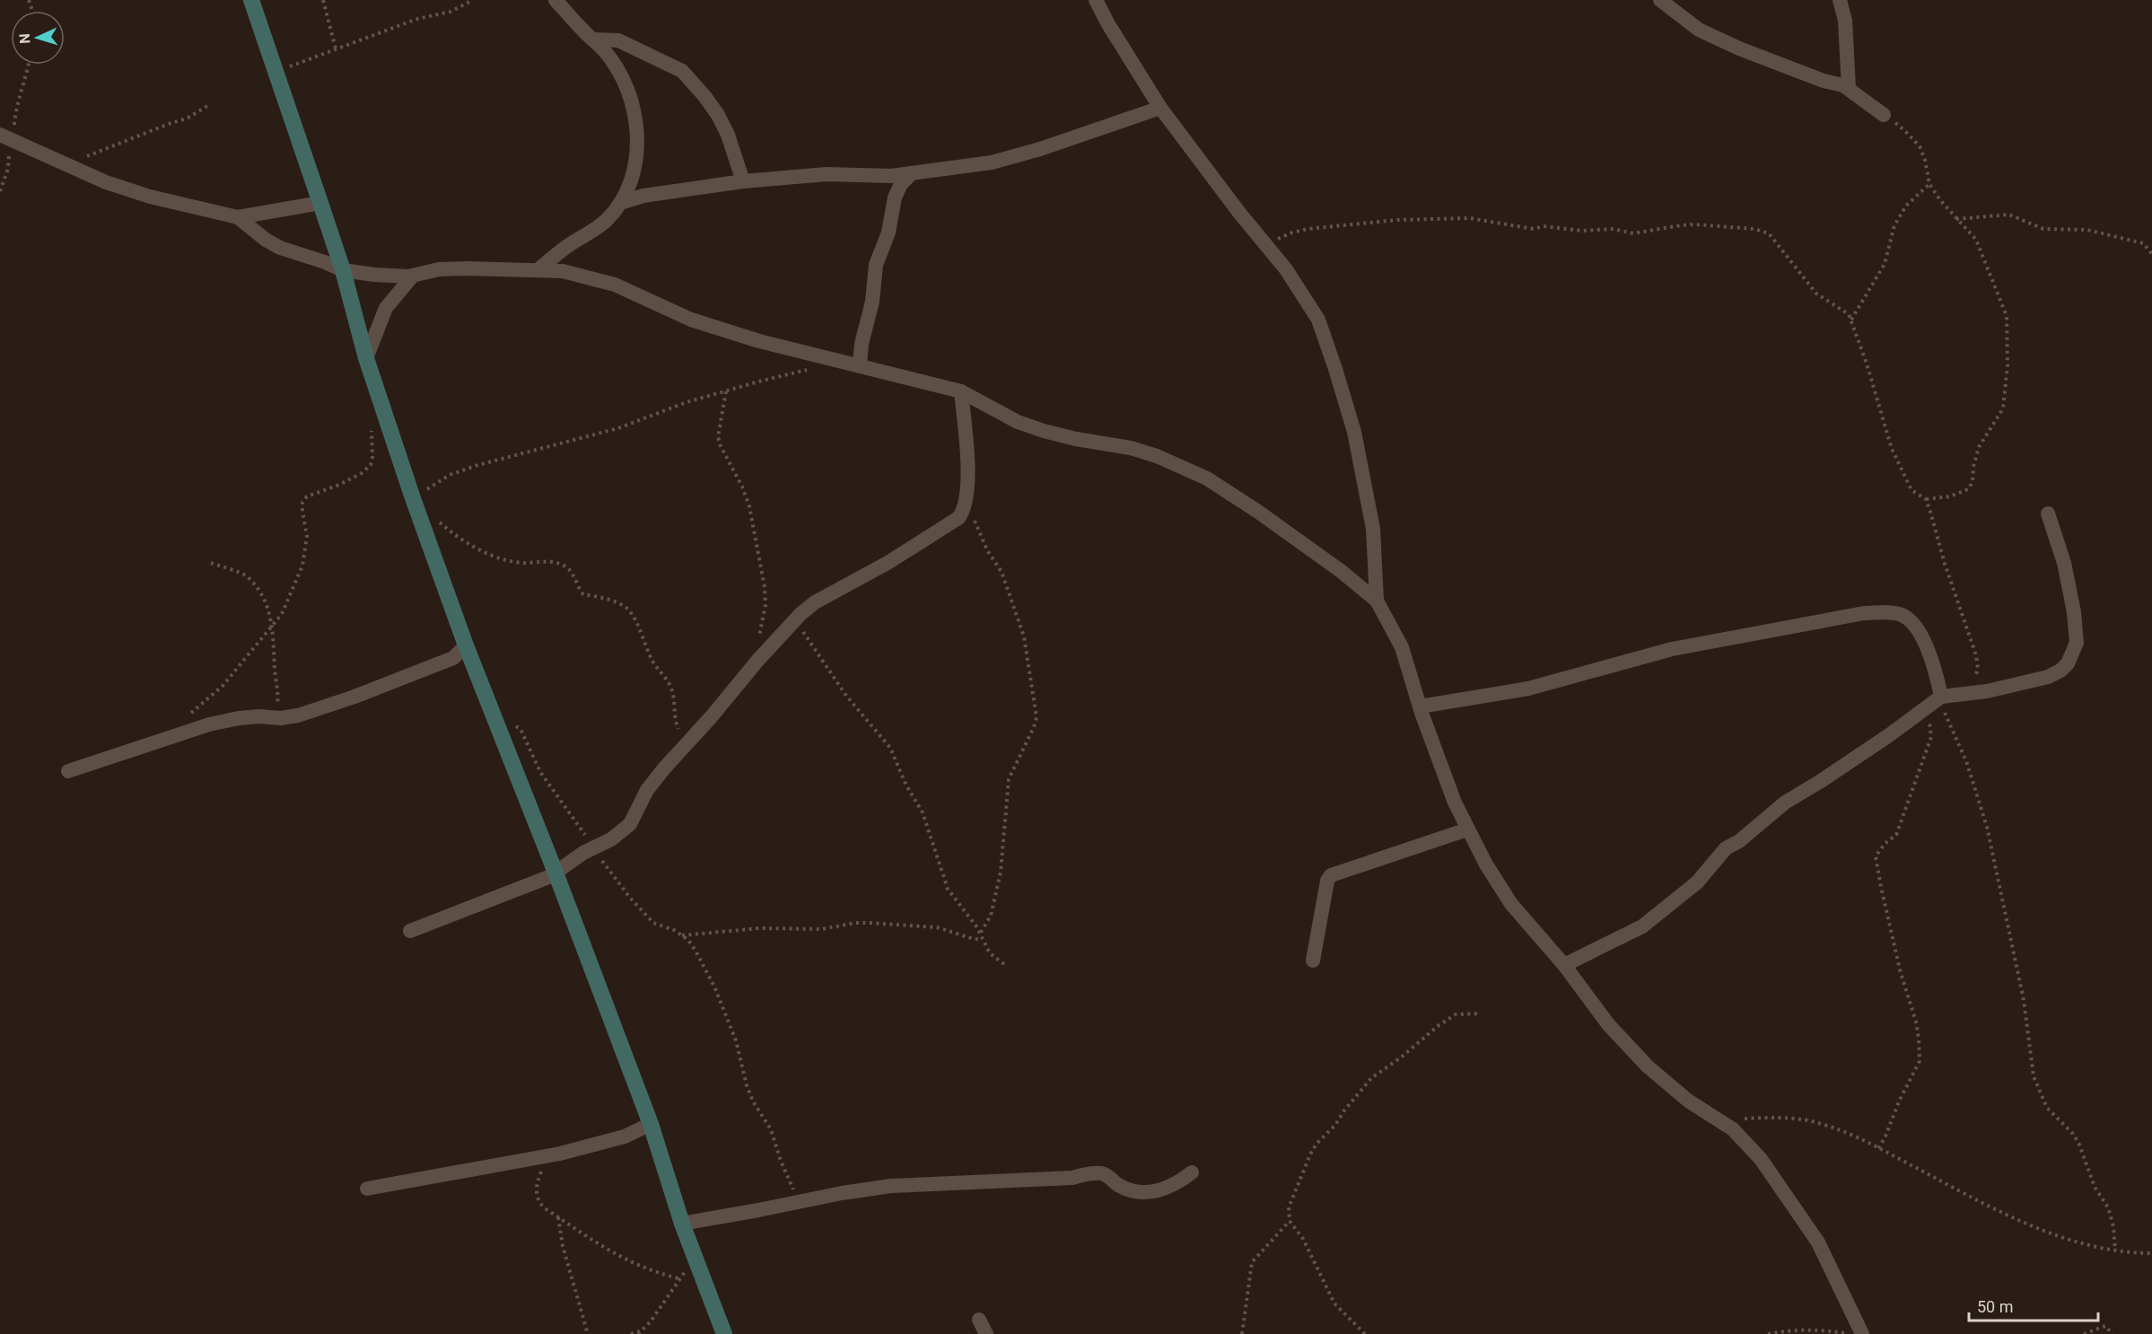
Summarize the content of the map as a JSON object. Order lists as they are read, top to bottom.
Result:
{
  "scale_bar": "50 m",
  "north": "left"
}
